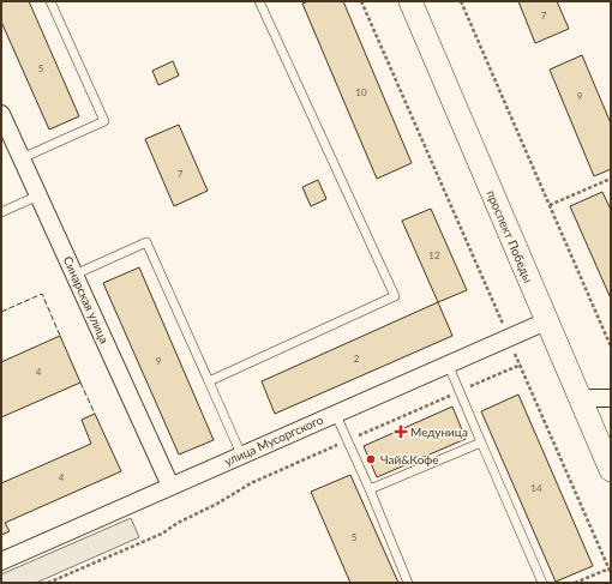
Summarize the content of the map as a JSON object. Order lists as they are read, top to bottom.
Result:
{
  "streets": {
    "main road": ["проспект Победы"],
    "street": ["Синарская улица", "улица Мусоргского"]
  },
  "crossings": [
    ["проспект Победы", "улица Мусоргского"],
    ["Синарская улица", "улица Мусоргского"]
  ],
  "places": {
    "health": ["Медуница"],
    "other": ["Чай&Кофе"]
  },
  "house_numbers": [
    "7",
    "5",
    "10",
    "9",
    "7",
    "12",
    "2",
    "9",
    "4",
    "4",
    "14",
    "5"
  ]
}
